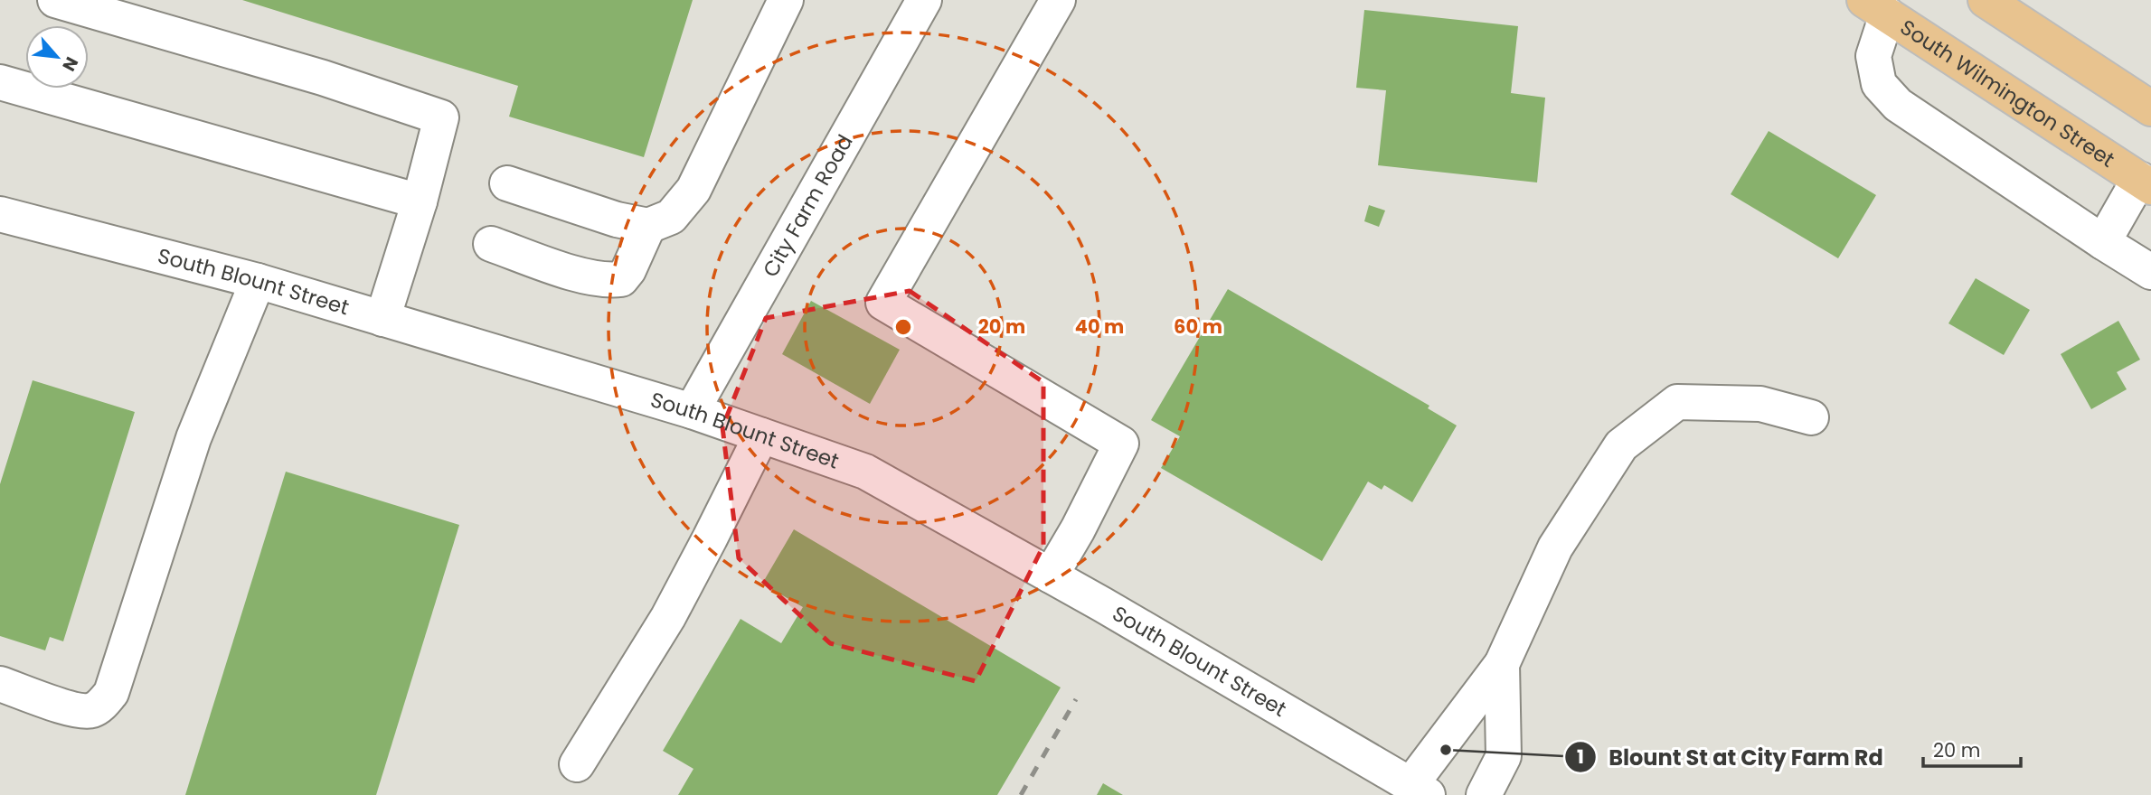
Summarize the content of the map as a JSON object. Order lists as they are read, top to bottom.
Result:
{
  "streets": {
    "main road": ["South Wilmington Street"],
    "street": ["City Farm Road", "South Blount Street"]
  },
  "crossings": [
    ["City Farm Road", "South Blount Street"]
  ],
  "places": ["Blount St at City Farm Rd"],
  "scale_bar": "20 m",
  "north": "bottom right",
  "rings": ["20 m", "40 m", "60 m"]
}
